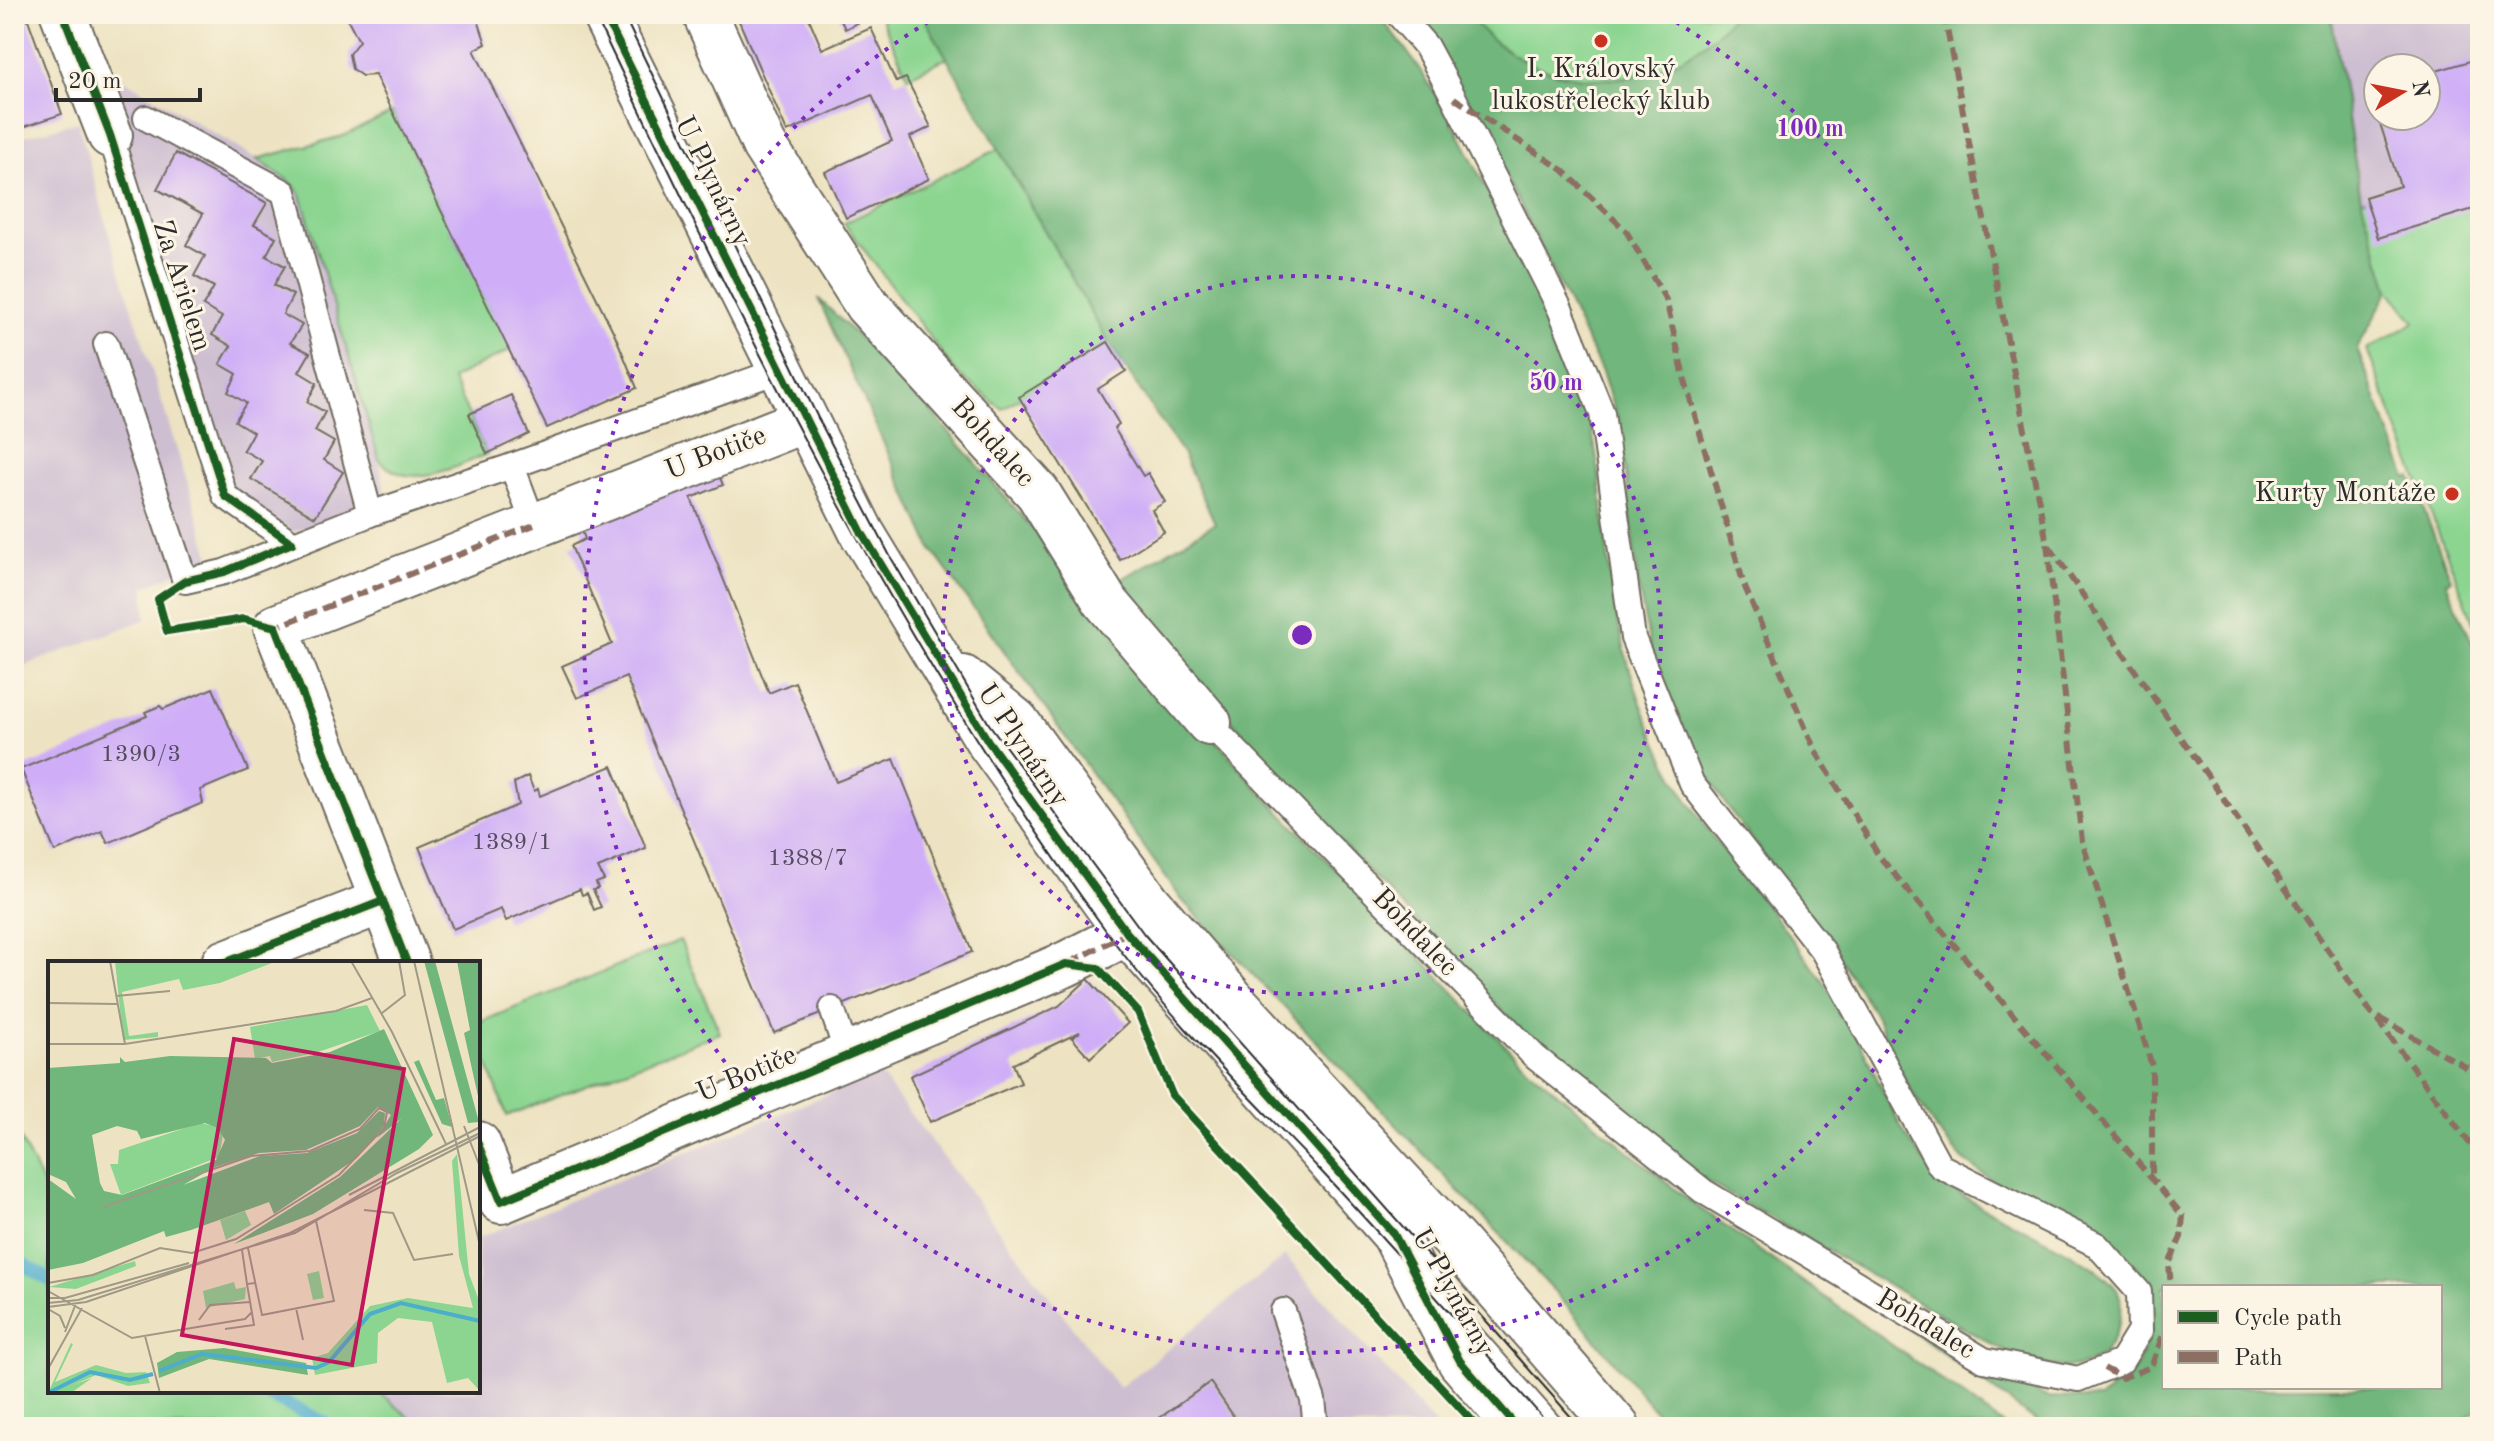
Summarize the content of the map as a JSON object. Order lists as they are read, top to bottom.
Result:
{
  "streets": {
    "street": [
      "U Plynárny",
      "Za Arielem",
      "Bohdalec",
      "U Botiče"
    ]
  },
  "crossings": [
    ["U Plynárny", "U Botiče"]
  ],
  "places": ["I. Královský lukostřelecký klub", "Kurty Montáže"],
  "house_numbers": ["1390/3", "1389/1", "1388/7"],
  "legend": ["Cycle path", "Path"],
  "scale_bar": "20 m",
  "north": "right",
  "rings": ["100 m", "50 m"]
}
